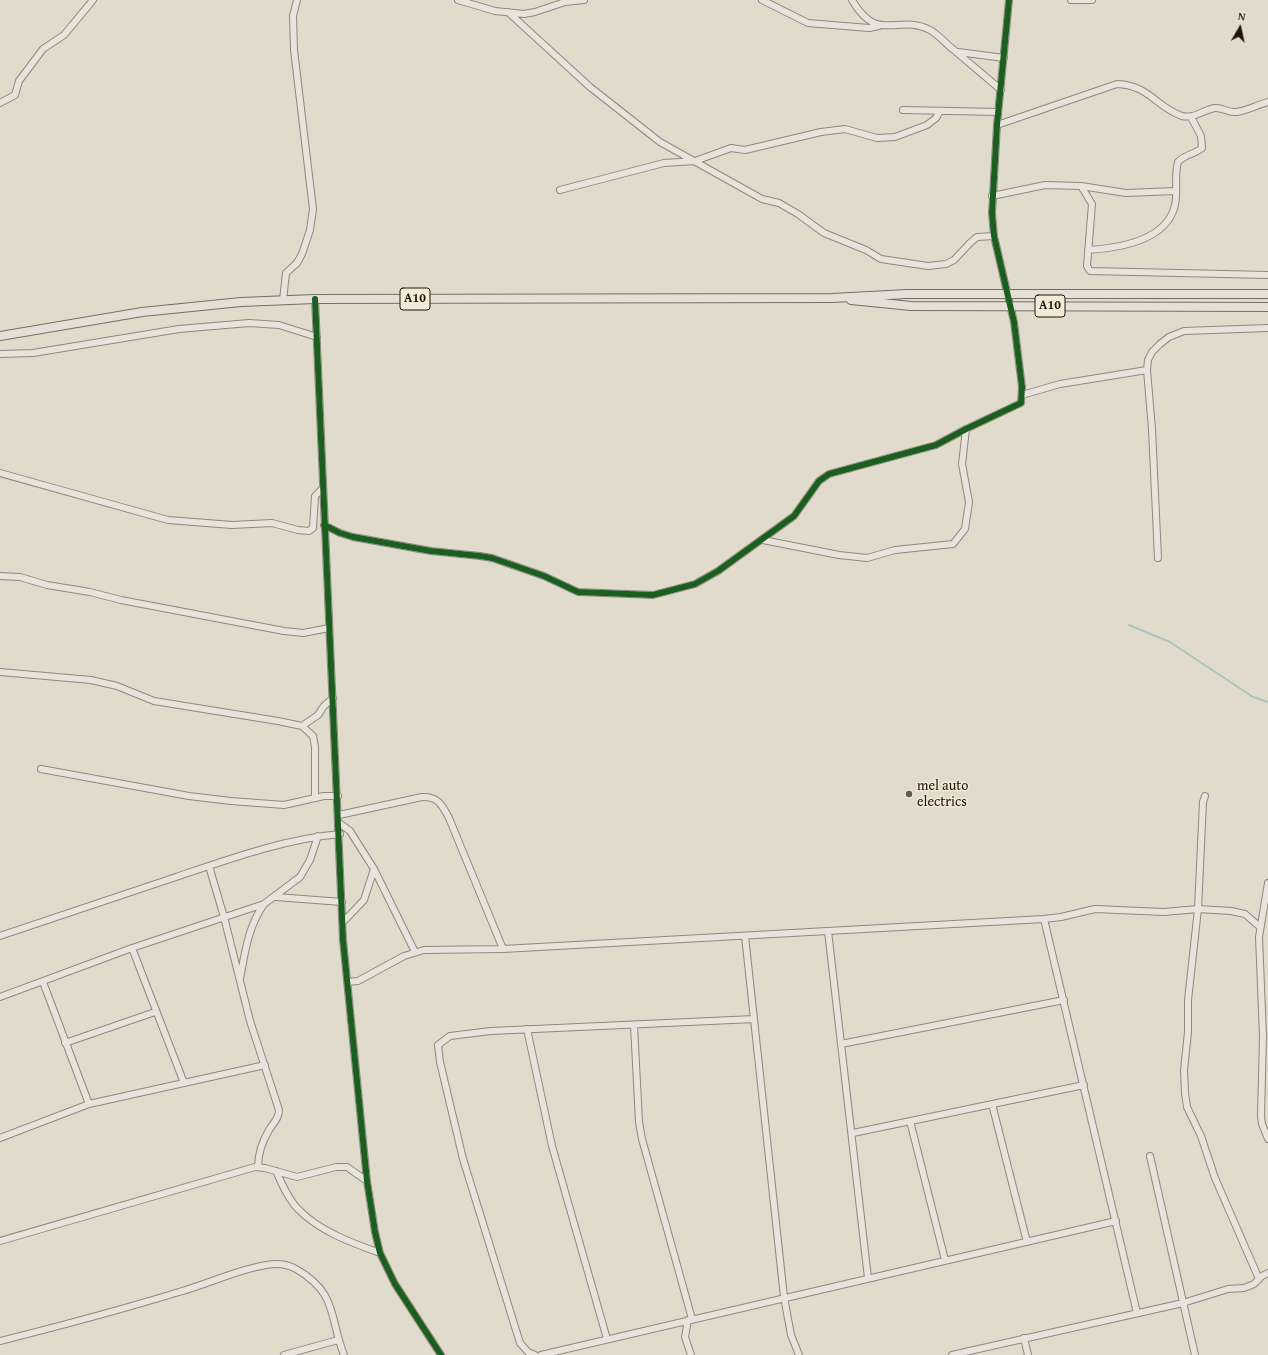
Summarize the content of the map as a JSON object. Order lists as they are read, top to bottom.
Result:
{
  "streets": {
    "main road": ["A10"]
  },
  "places": ["mel auto electrics"],
  "north": "top"
}
